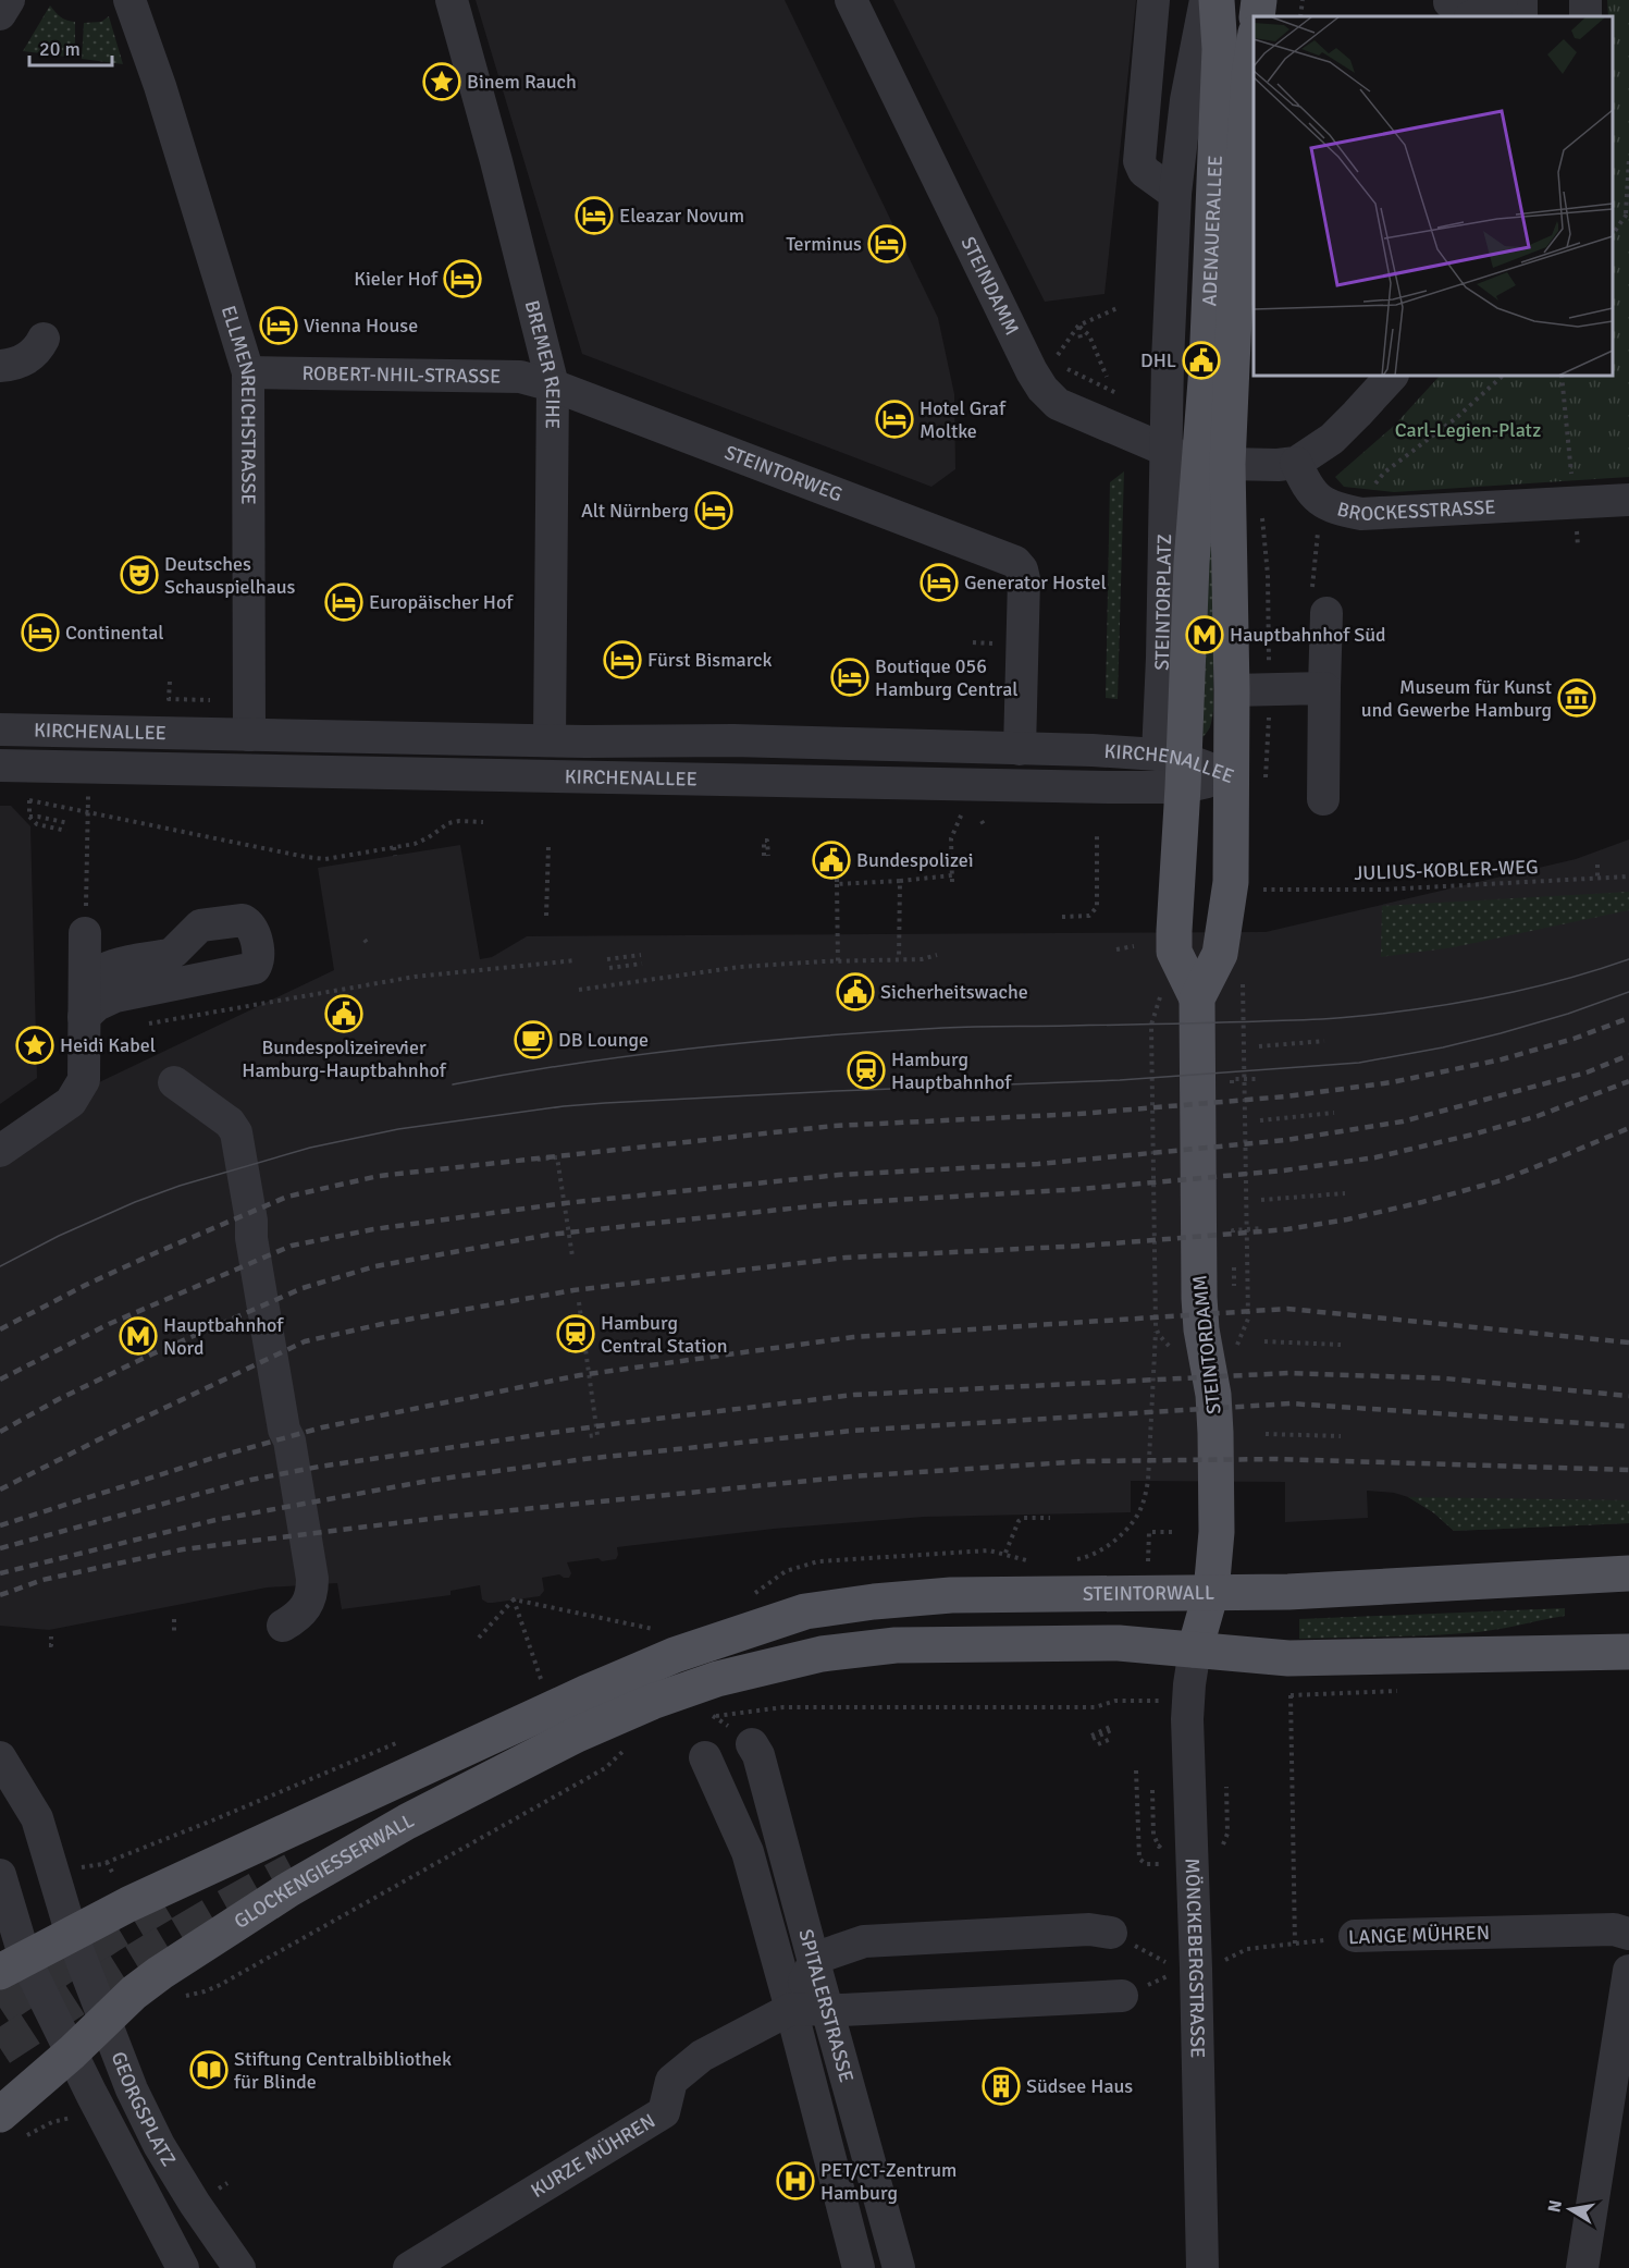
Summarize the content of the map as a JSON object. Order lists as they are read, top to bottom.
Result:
{
  "streets": {
    "main road": [
      "ADENAUERALLEE",
      "STEINTORPLATZ",
      "STEINTORDAMM",
      "STEINTORWALL",
      "GLOCKENGIESSERWALL"
    ],
    "street": [
      "STEINDAMM",
      "BREMER REIHE",
      "ROBERT-NHIL-STRASSE",
      "ELLMENREICHSTRASSE",
      "STEINTORWEG",
      "BROCKESSTRASSE",
      "KIRCHENALLEE",
      "LANGE MÜHREN",
      "MÖNCKEBERGSTRASSE",
      "SPITALERSTRASSE",
      "GEORGSPLATZ",
      "KURZE MÜHREN"
    ],
    "path": ["JULIUS-KOBLER-WEG"]
  },
  "crossings": [
    ["ADENAUERALLEE", "STEINDAMM"],
    ["ADENAUERALLEE", "STEINTORPLATZ"],
    ["STEINDAMM", "STEINTORPLATZ"],
    ["BREMER REIHE", "ROBERT-NHIL-STRASSE"],
    ["BREMER REIHE", "STEINTORWEG"],
    ["BREMER REIHE", "KIRCHENALLEE"],
    ["ROBERT-NHIL-STRASSE", "ELLMENREICHSTRASSE"],
    ["ROBERT-NHIL-STRASSE", "STEINTORWEG"],
    ["ELLMENREICHSTRASSE", "KIRCHENALLEE"],
    ["STEINTORWEG", "KIRCHENALLEE"],
    ["STEINTORPLATZ", "KIRCHENALLEE"],
    ["STEINTORPLATZ", "STEINTORDAMM"],
    ["KIRCHENALLEE", "STEINTORDAMM"],
    ["STEINTORDAMM", "STEINTORWALL"],
    ["STEINTORDAMM", "MÖNCKEBERGSTRASSE"],
    ["STEINTORWALL", "GLOCKENGIESSERWALL"],
    ["GLOCKENGIESSERWALL", "GEORGSPLATZ"],
    ["SPITALERSTRASSE", "KURZE MÜHREN"]
  ],
  "parks": ["Carl-Legien-Platz"],
  "places": {
    "place": ["Binem Rauch", "Heidi Kabel"],
    "hotel": [
      "Eleazar Novum",
      "Terminus",
      "Kieler Hof",
      "Vienna House",
      "Hotel Graf Moltke",
      "Alt Nürnberg",
      "Generator Hostel",
      "Europäischer Hof",
      "Continental",
      "Fürst Bismarck",
      "Boutique 056 Hamburg Central"
    ],
    "public building": [
      "DHL",
      "Bundespolizei",
      "Sicherheitswache",
      "Bundespolizeirevier Hamburg-Hauptbahnhof"
    ],
    "theatre": ["Deutsches Schauspielhaus"],
    "metro station": ["Hauptbahnhof Süd", "Hauptbahnhof Nord"],
    "museum": ["Museum für Kunst und Gewerbe Hamburg"],
    "cafe": ["DB Lounge"],
    "station": ["Hamburg Hauptbahnhof", "Hamburg Central Station"],
    "library": ["Stiftung Centralbibliothek für Blinde"],
    "building": ["Südsee Haus"],
    "hospital": ["PET/CT-Zentrum Hamburg"]
  },
  "scale_bar": "20 m",
  "north": "left"
}
